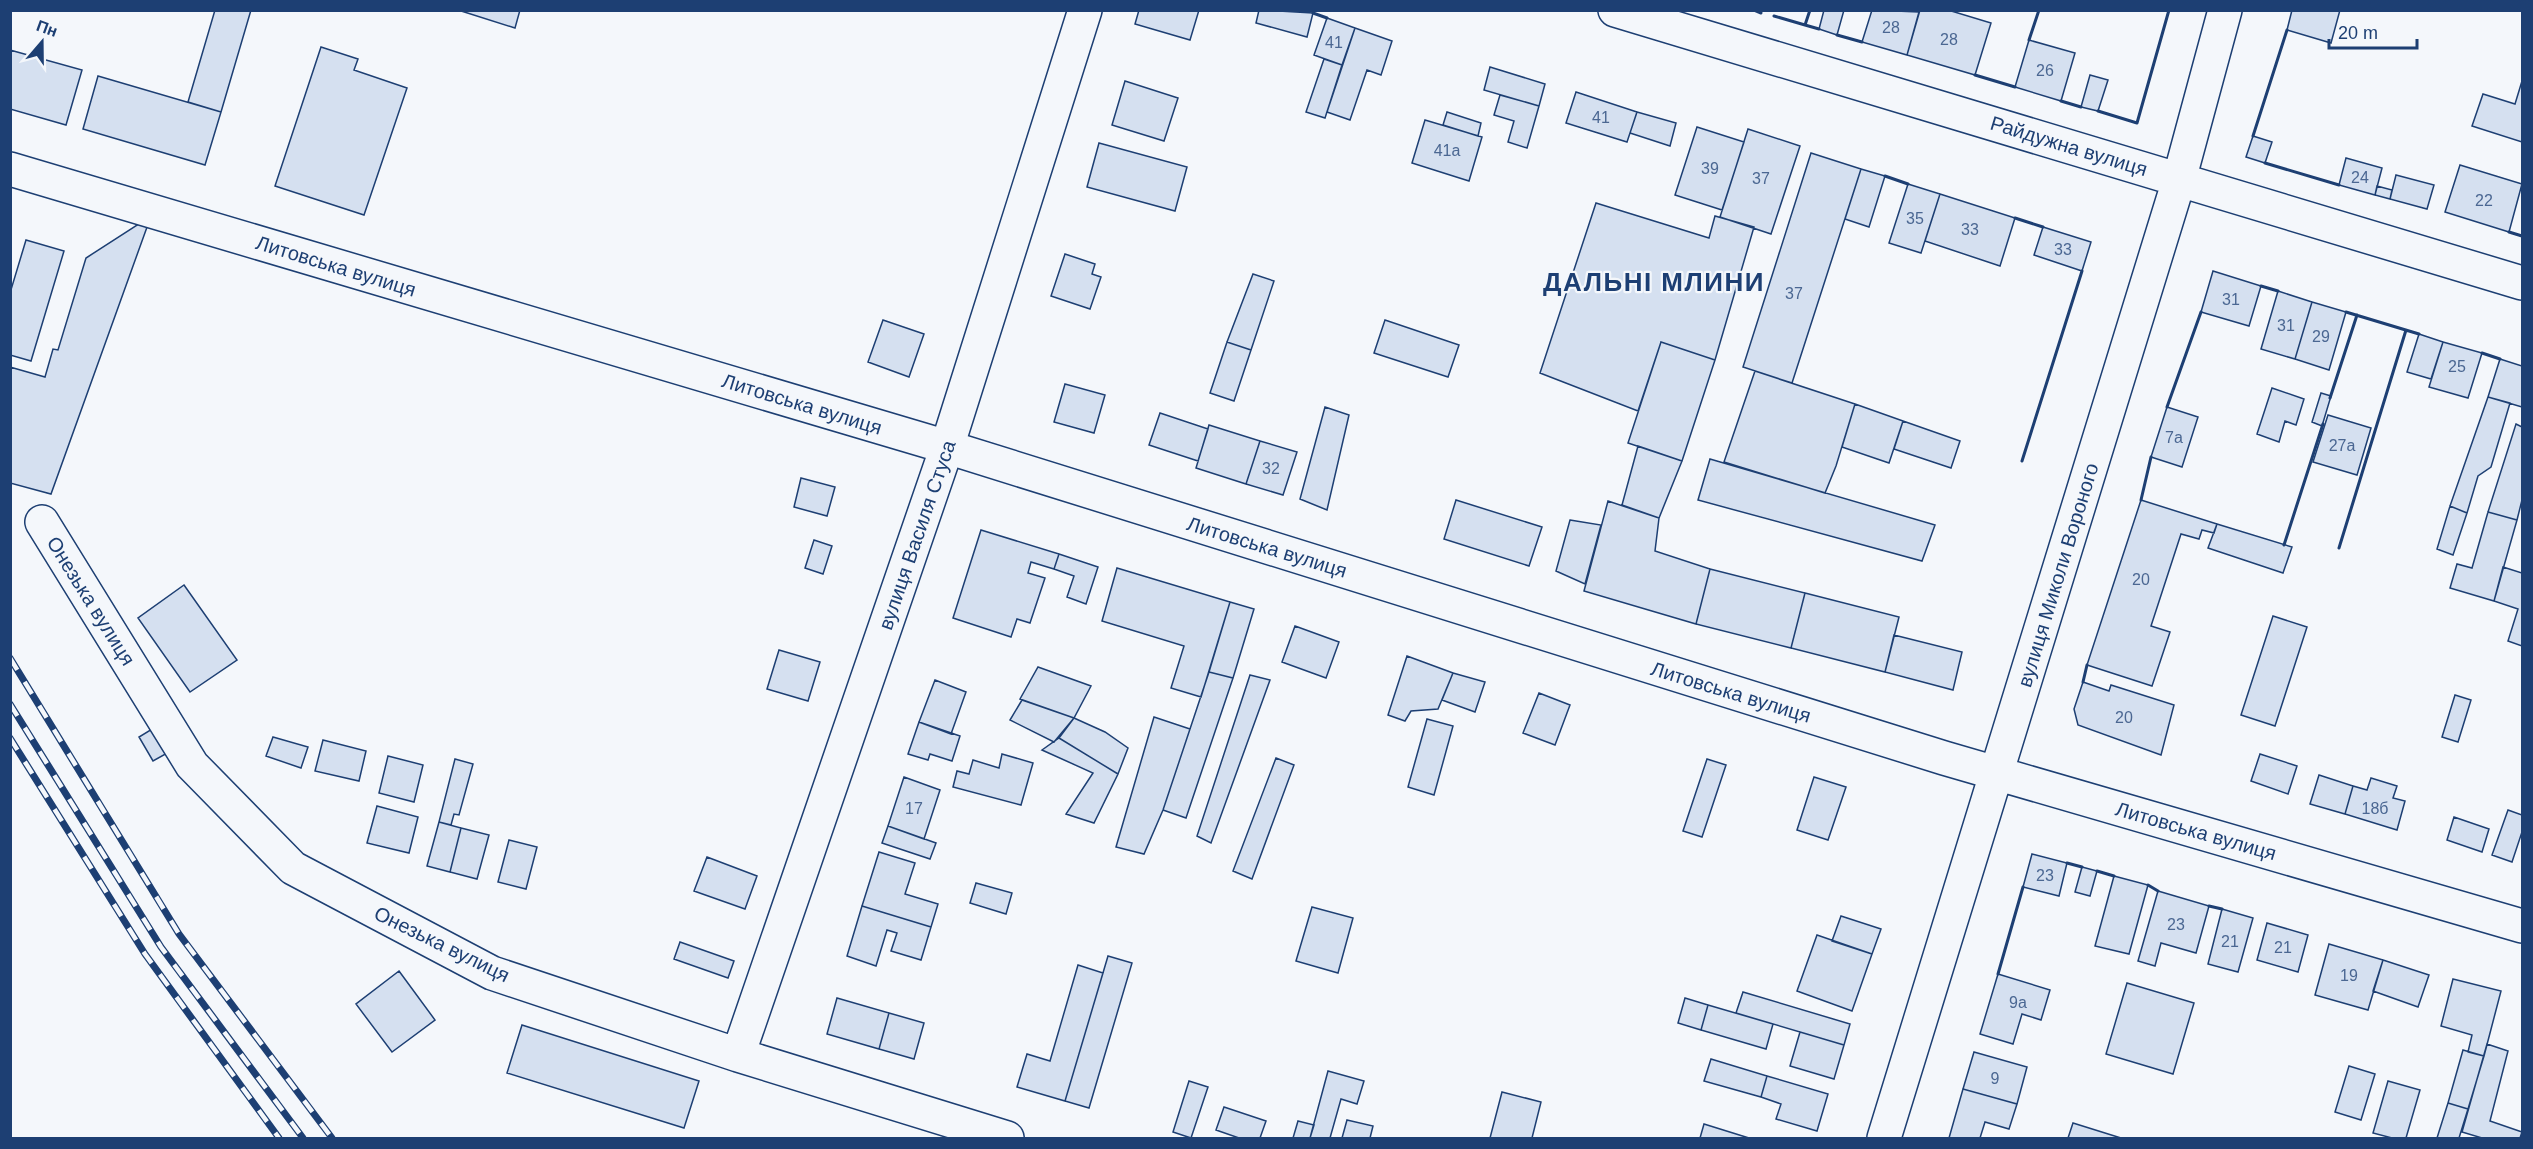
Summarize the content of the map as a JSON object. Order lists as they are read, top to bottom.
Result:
{
  "streets": {
    "street": [
      "Райдужна вулиця",
      "Литовська вулиця",
      "вулиця Василя Стуса",
      "вулиця Миколи Вороного",
      "Онезька вулиця"
    ]
  },
  "crossings": [
    ["Райдужна вулиця", "вулиця Миколи Вороного"],
    ["Литовська вулиця", "вулиця Василя Стуса"],
    ["Литовська вулиця", "вулиця Миколи Вороного"],
    ["вулиця Василя Стуса", "Онезька вулиця"]
  ],
  "districts": ["ДАЛЬНІ МЛИНИ"],
  "house_numbers": [
    "28",
    "28",
    "41",
    "26",
    "41",
    "41а",
    "39",
    "24",
    "37",
    "22",
    "35",
    "33",
    "33",
    "37",
    "31",
    "31",
    "29",
    "25",
    "7а",
    "27а",
    "32",
    "20",
    "20",
    "17",
    "18б",
    "23",
    "23",
    "21",
    "21",
    "19",
    "9а",
    "9"
  ],
  "scale_bar": "20 m",
  "north": "top"
}
